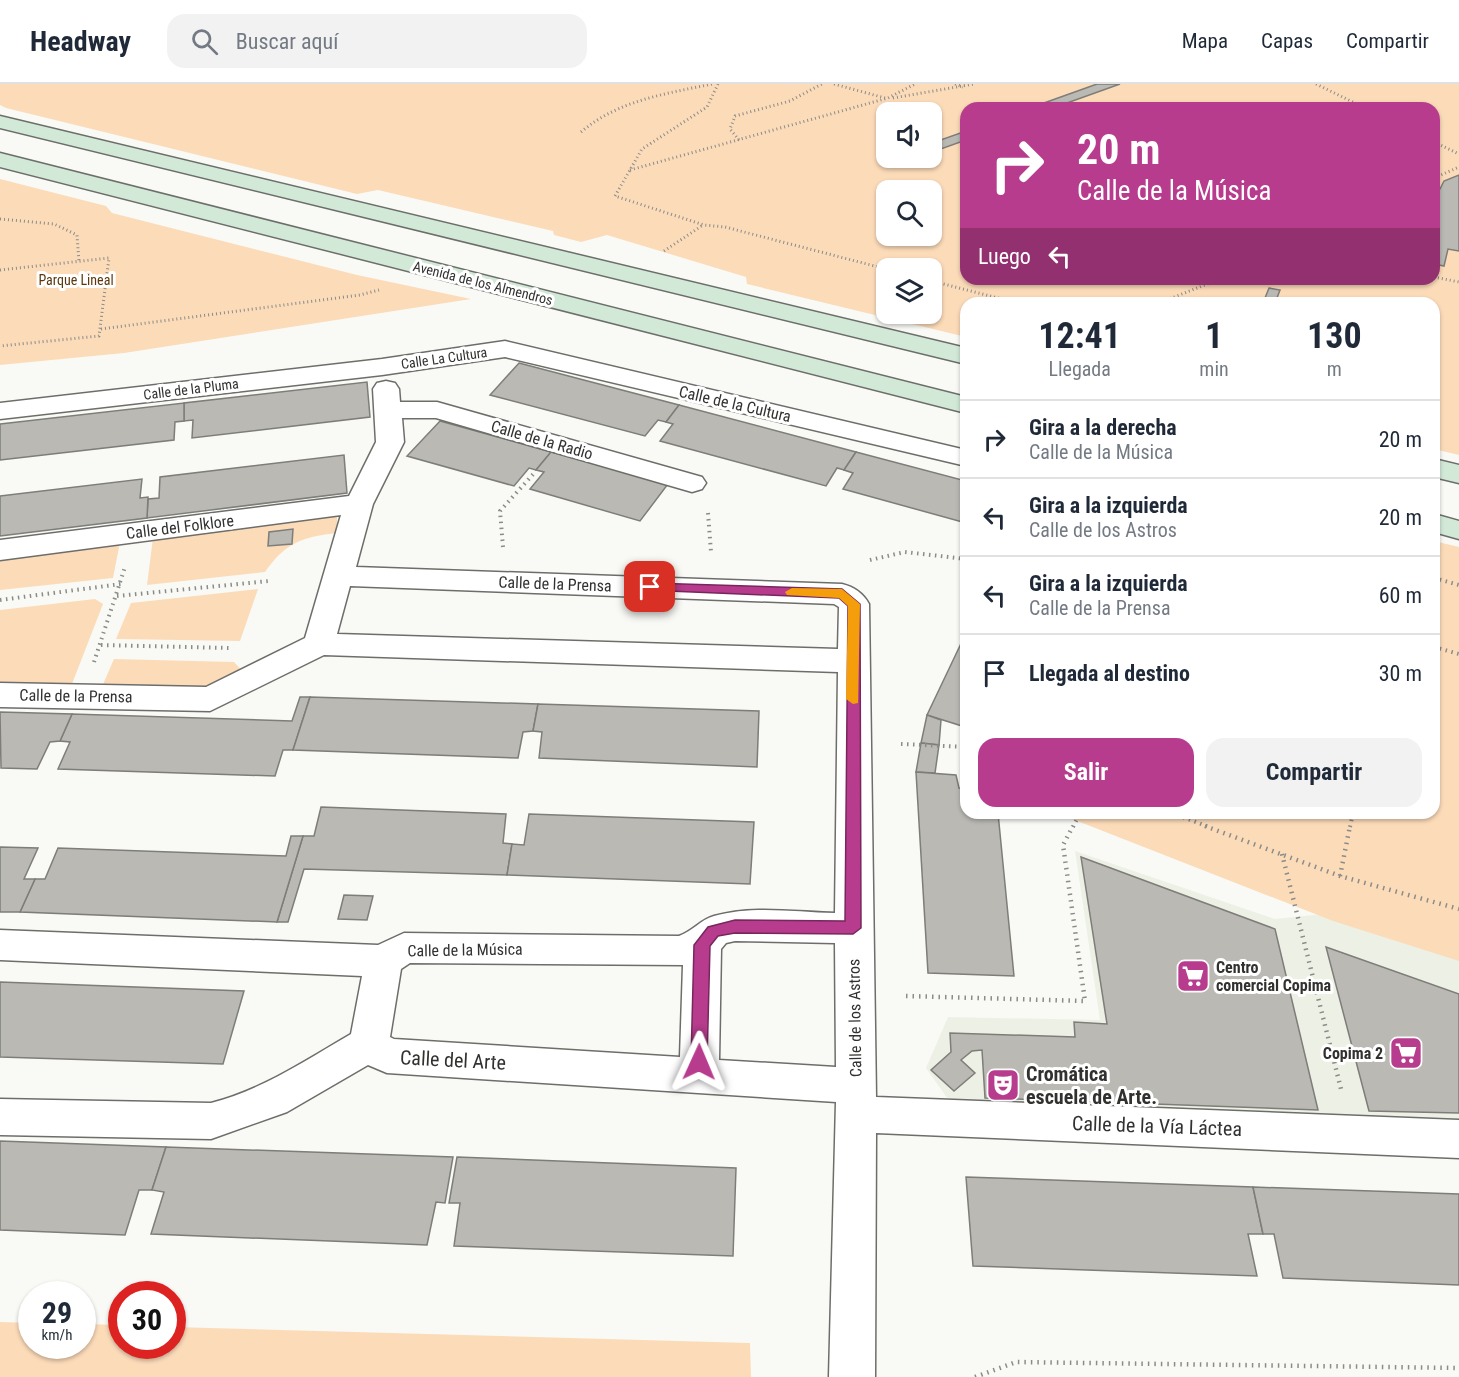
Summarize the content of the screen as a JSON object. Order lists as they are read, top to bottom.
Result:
{
  "streets": {
    "main road": ["Avenida de los Almendros"],
    "street": [
      "Calle La Cultura",
      "Calle de la Pluma",
      "Calle de la Cultura",
      "Calle de la Radio",
      "Calle del Folklore",
      "Calle de la Prensa",
      "Calle de la Música",
      "Calle de los Astros",
      "Calle del Arte",
      "Calle de la Vía Láctea"
    ]
  },
  "crossings": [
    ["Calle La Cultura", "Calle de la Pluma"],
    ["Calle La Cultura", "Calle de la Cultura"],
    ["Calle de la Prensa", "Calle de los Astros"],
    ["Calle de la Música", "Calle de los Astros"],
    ["Calle de los Astros", "Calle del Arte"],
    ["Calle de los Astros", "Calle de la Vía Láctea"],
    ["Calle del Arte", "Calle de la Vía Láctea"]
  ],
  "parks": ["Parque Lineal"],
  "places": {
    "supermarket": ["Centro comercial Copima", "Copima 2"],
    "theatre": ["Cromática escuela de Arte."]
  },
  "page": {
    "header": "Headway",
    "search": "Buscar aquí",
    "nav": ["Mapa", "Capas", "Compartir"],
    "turn": ["20 m", "Calle de la Música"],
    "then": "Luego",
    "eta": [
      "12:41",
      "Llegada",
      "1",
      "min",
      "130",
      "m"
    ],
    "list": [
      {
        "name": "Gira a la derecha",
        "note": "Calle de la Música",
        "value": "20 m"
      },
      {
        "name": "Gira a la izquierda",
        "note": "Calle de los Astros",
        "value": "20 m"
      },
      {
        "name": "Gira a la izquierda",
        "note": "Calle de la Prensa",
        "value": "60 m"
      },
      {
        "name": "Llegada al destino",
        "value": "30 m"
      }
    ],
    "buttons": ["Salir", "Compartir"],
    "speed": "29 km/h",
    "limit": "30"
  }
}
